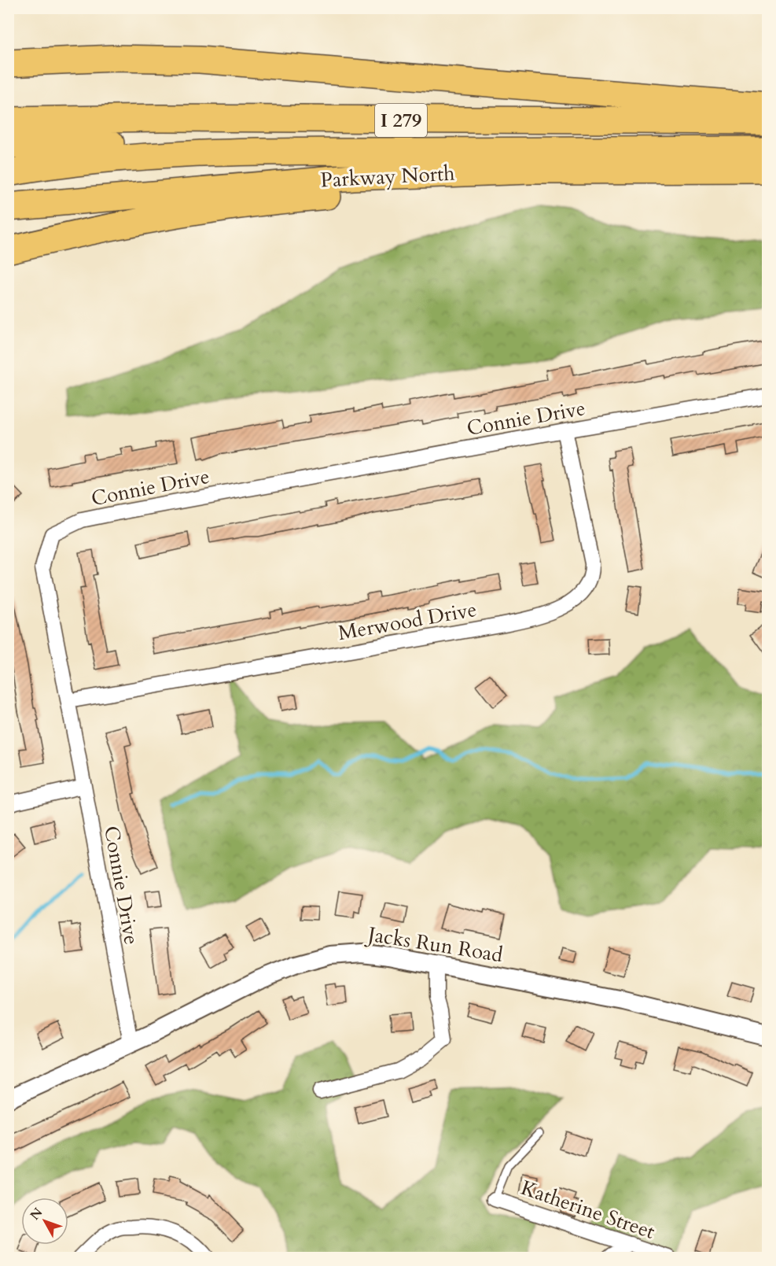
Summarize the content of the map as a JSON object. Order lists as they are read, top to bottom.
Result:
{
  "streets": {
    "highway": ["I 279", "Parkway North"],
    "street": [
      "Connie Drive",
      "Merwood Drive",
      "Jacks Run Road",
      "Katherine Street"
    ]
  },
  "crossings": [
    ["Connie Drive", "Merwood Drive"],
    ["Connie Drive", "Jacks Run Road"]
  ],
  "north": "top left"
}
